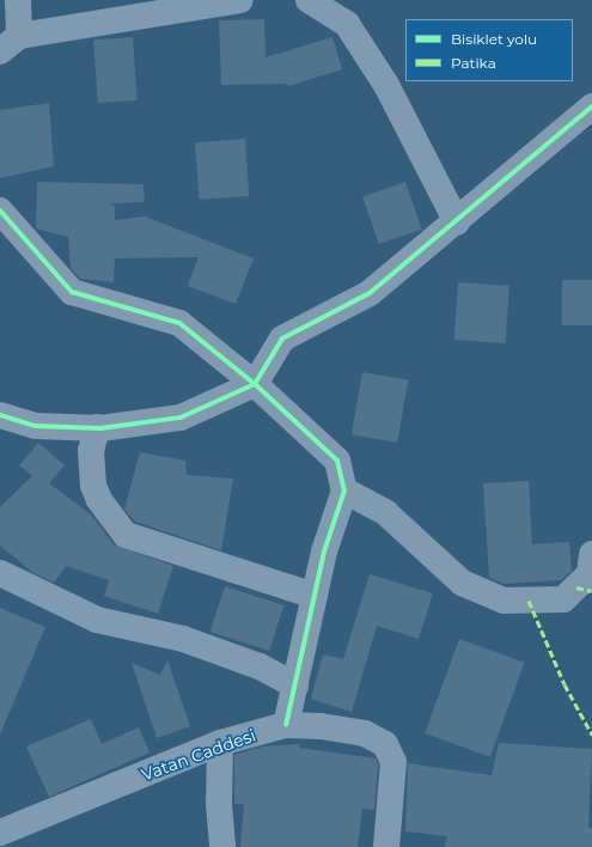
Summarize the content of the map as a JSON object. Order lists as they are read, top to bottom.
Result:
{
  "streets": {
    "street": ["Vatan Caddesi"]
  },
  "legend": ["Bisiklet yolu", "Patika"]
}
